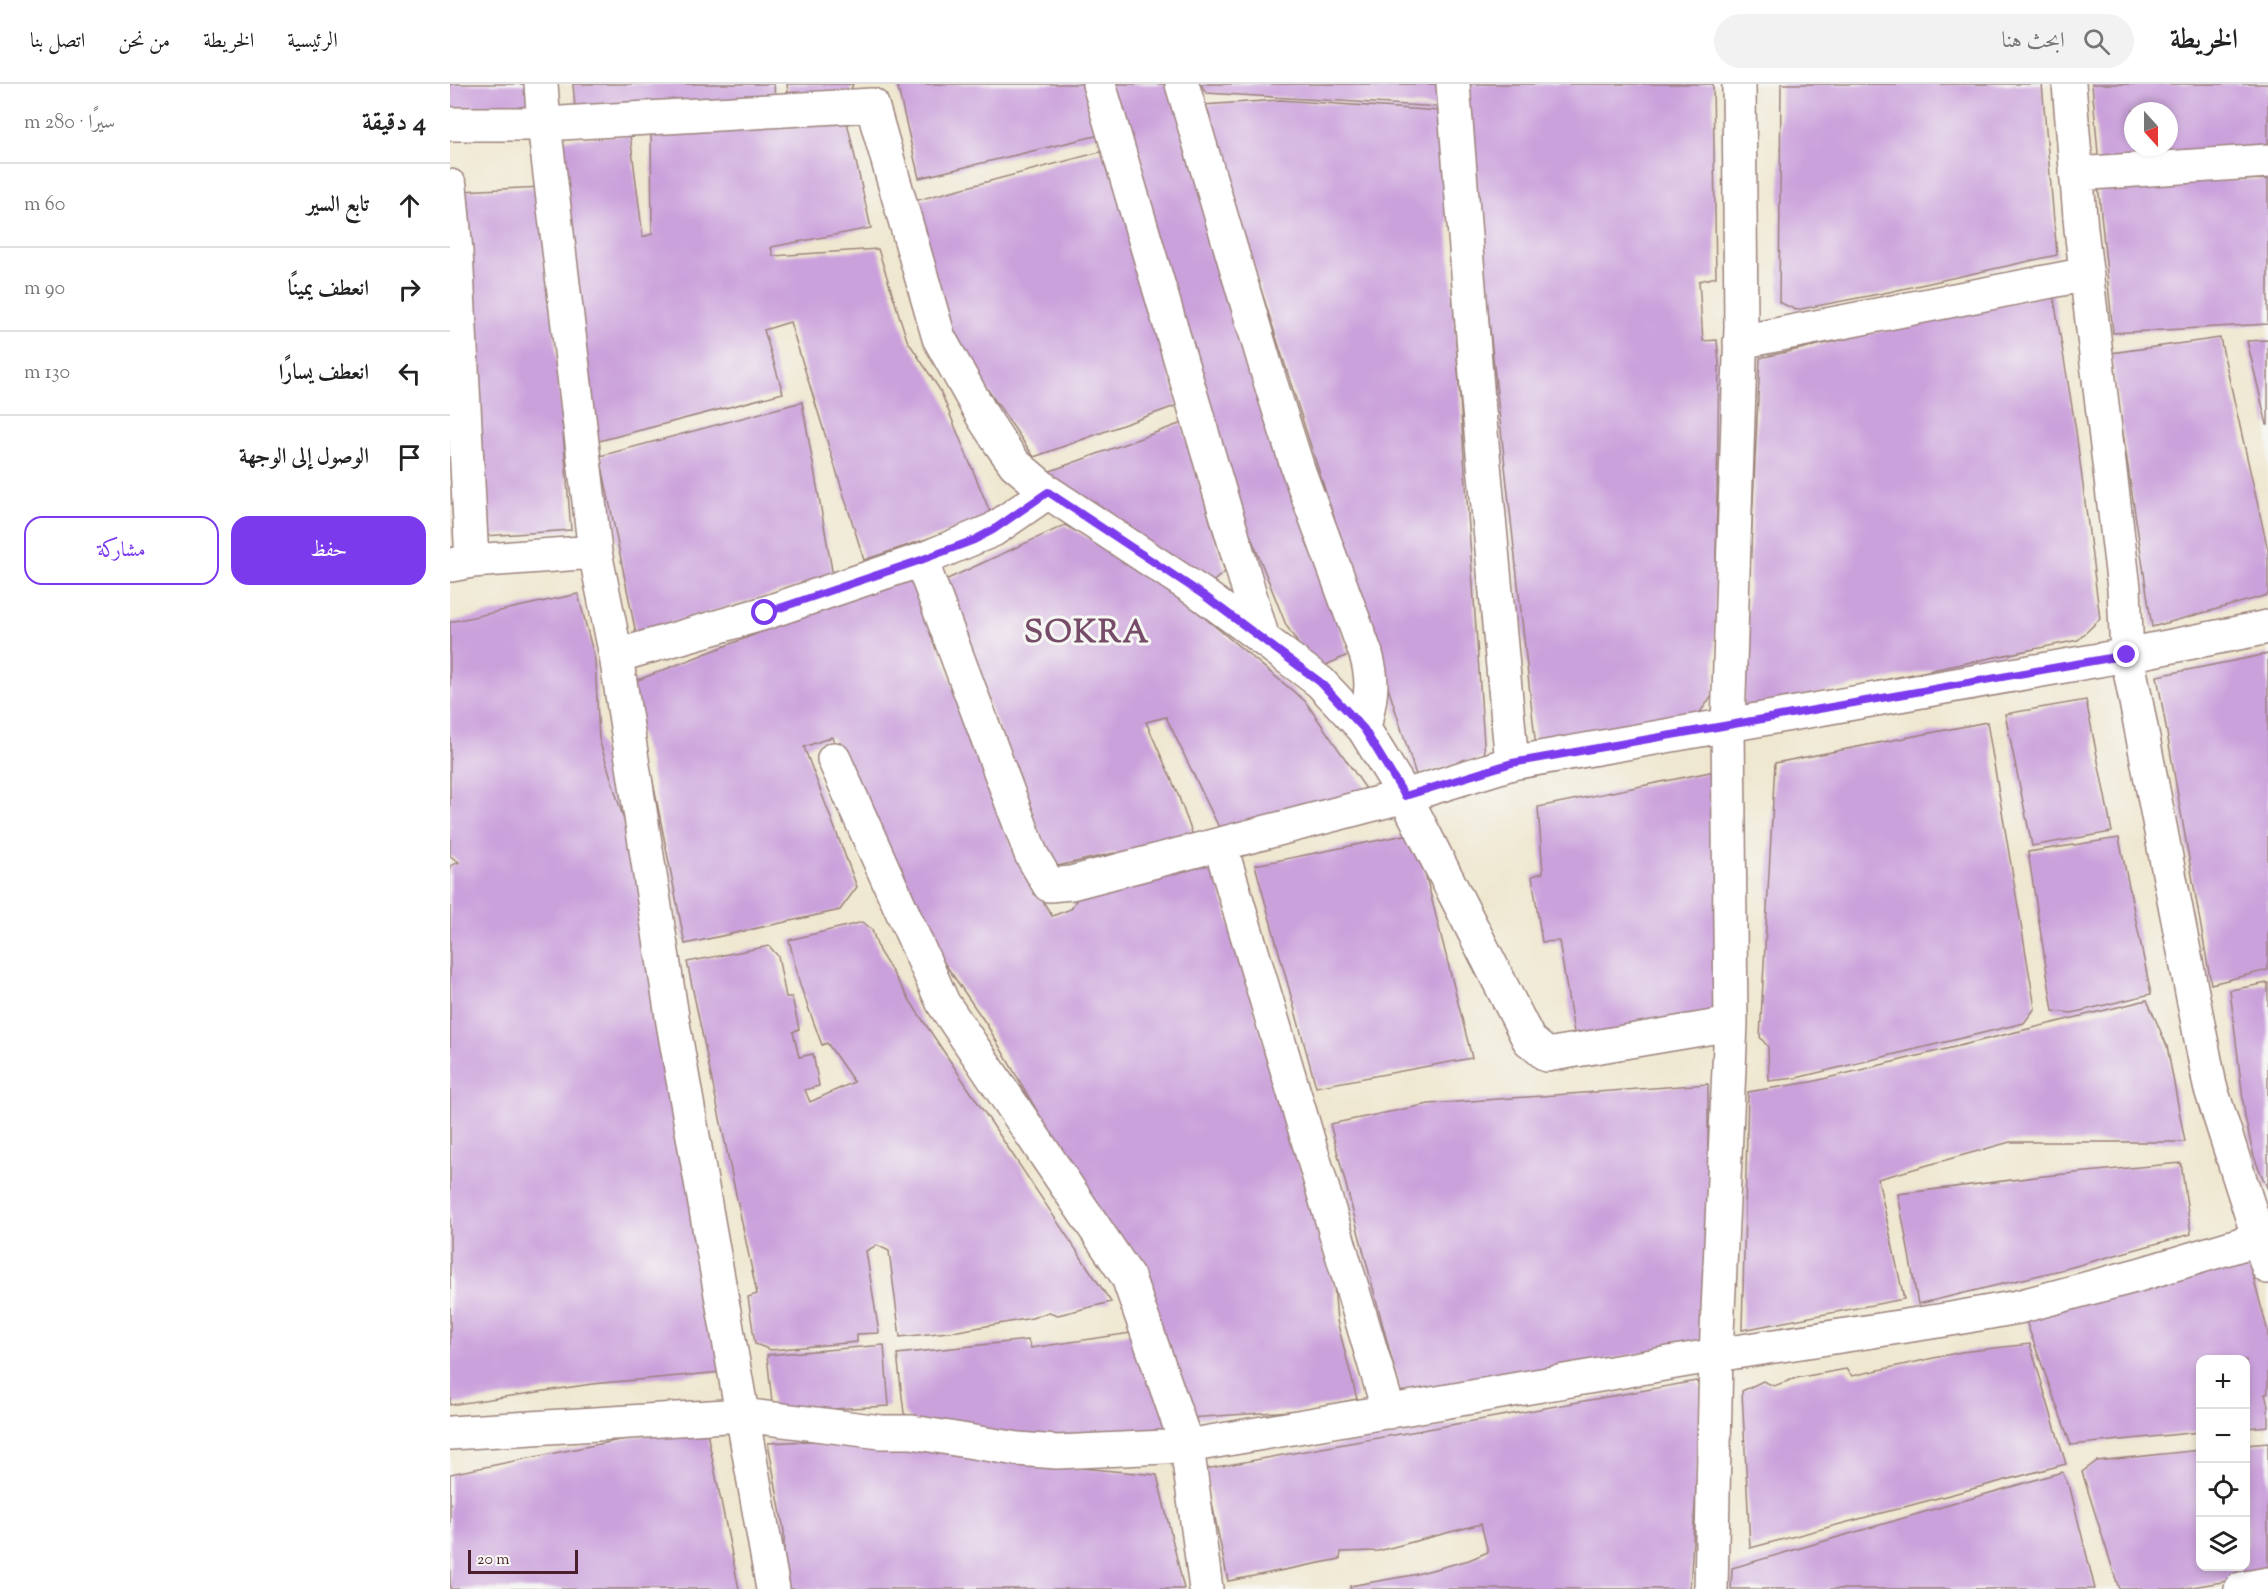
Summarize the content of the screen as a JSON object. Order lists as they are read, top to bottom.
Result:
{
  "districts": ["SOKRA"],
  "scale_bar": "20 m",
  "north": "bottom",
  "page": {
    "header": "الخريطة",
    "search": "ابحث هنا",
    "nav": [
      "الرئيسية",
      "الخريطة",
      "من نحن",
      "اتصل بنا"
    ],
    "heading": ["4 دقيقة", "سيرًا · 280 m"],
    "list": [
      ["تابع السير", "60 m"],
      ["انعطف يمينًا", "90 m"],
      ["انعطف يسارًا", "130 m"],
      "الوصول إلى الوجهة"
    ],
    "buttons": ["حفظ", "مشاركة"],
    "map_buttons": ["+", "−"],
    "scale": "20 m"
  }
}
